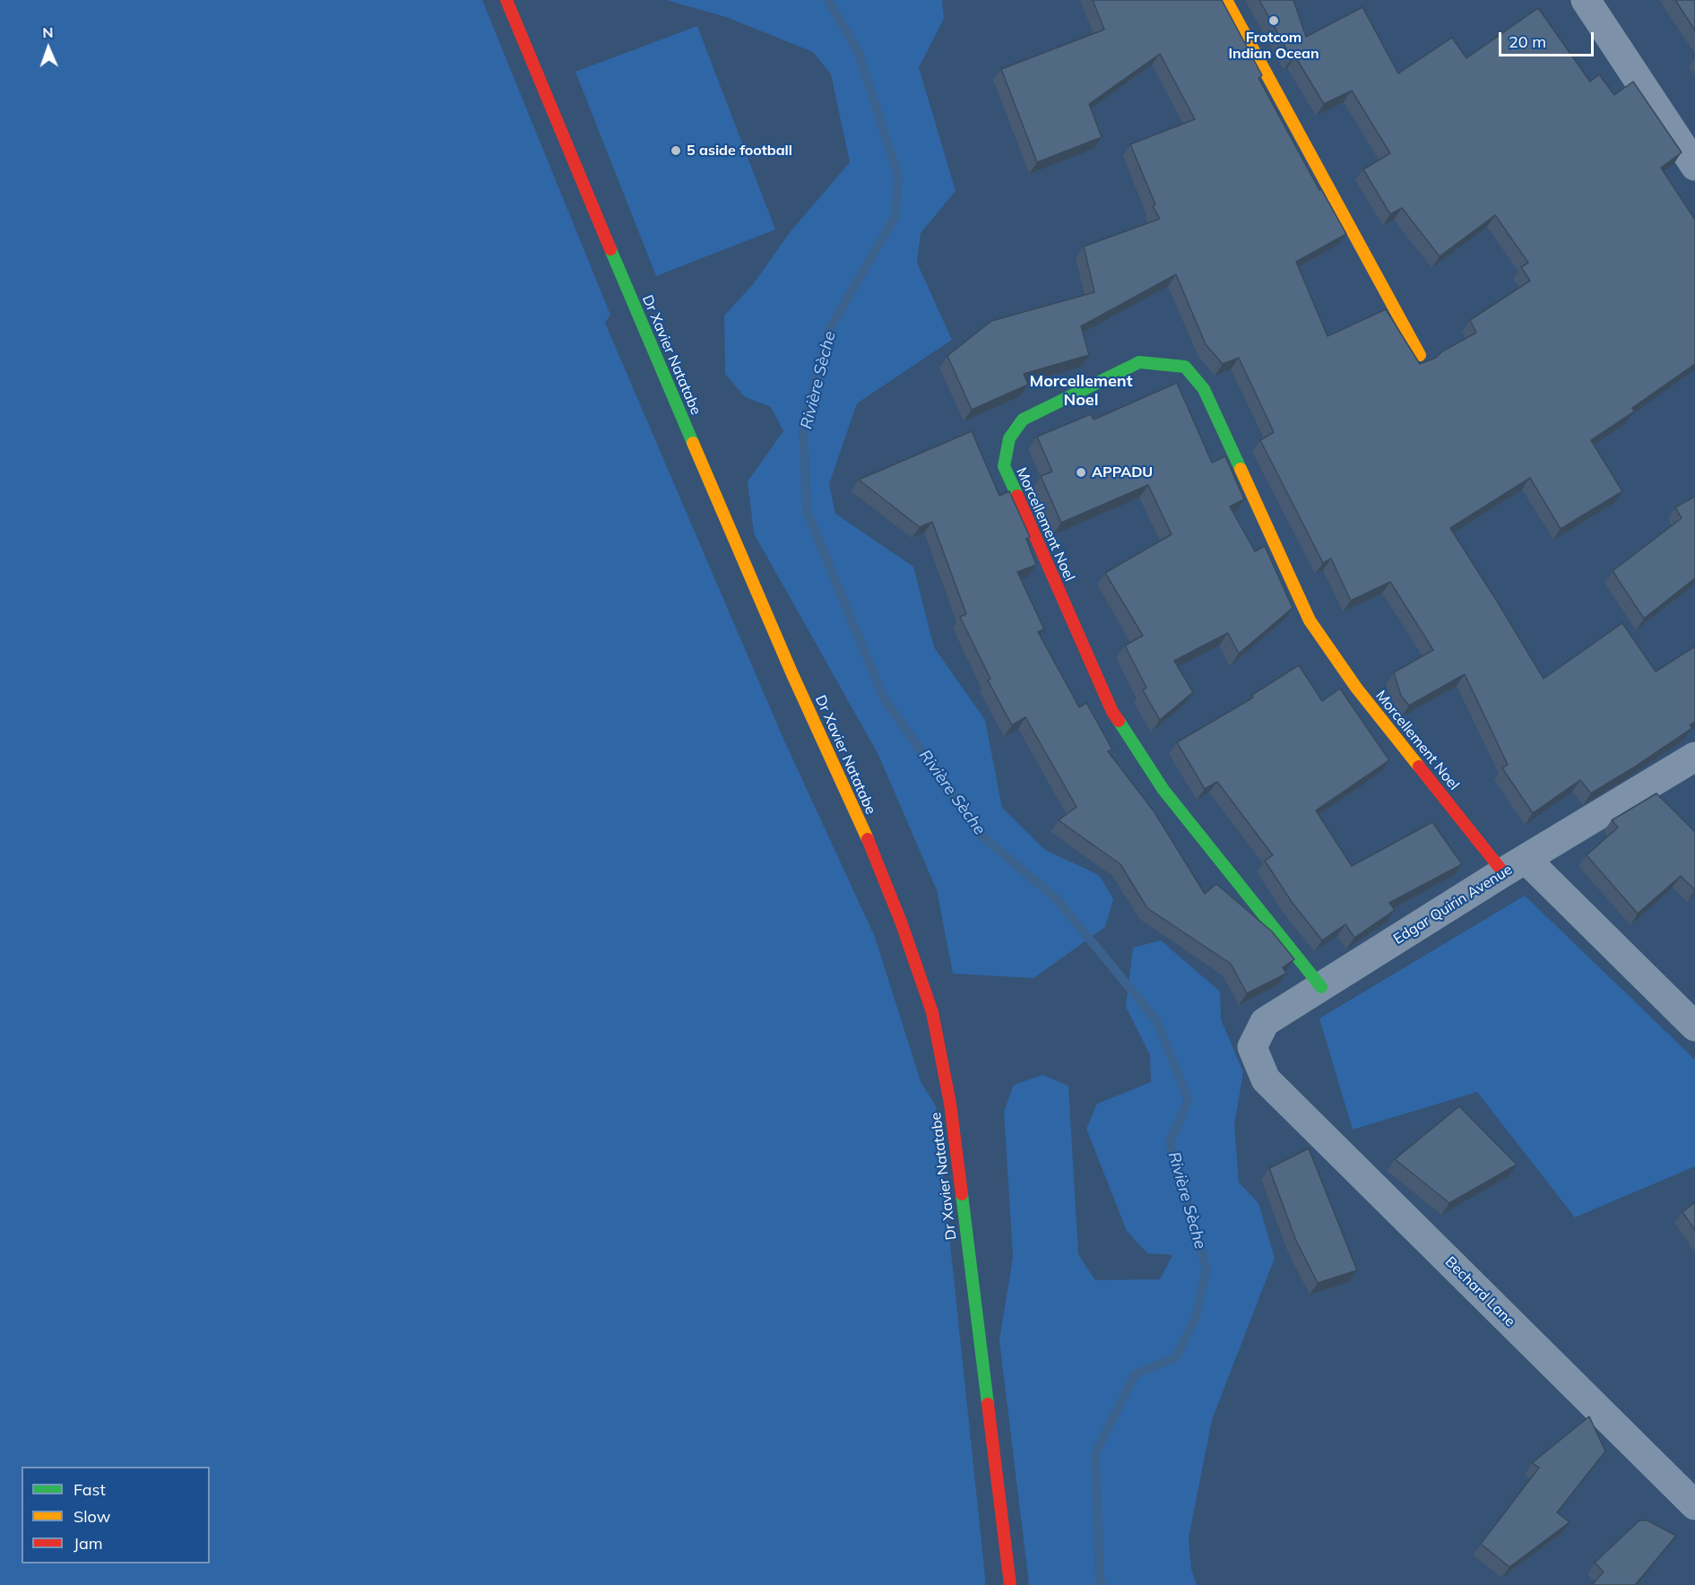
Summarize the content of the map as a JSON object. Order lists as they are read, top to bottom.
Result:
{
  "streets": {
    "street": [
      "Dr Xavier Natatabe",
      "Morcellement Noel",
      "Edgar Quirin Avenue",
      "Bechard Lane"
    ]
  },
  "crossings": [
    ["Morcellement Noel", "Edgar Quirin Avenue"],
    ["Edgar Quirin Avenue", "Bechard Lane"]
  ],
  "districts": ["Morcellement Noel"],
  "water": ["Rivière Sèche"],
  "places": ["Frotcom Indian Ocean", "5 aside football", "APPADU"],
  "legend": ["Fast", "Slow", "Jam"],
  "scale_bar": "20 m",
  "north": "top"
}
